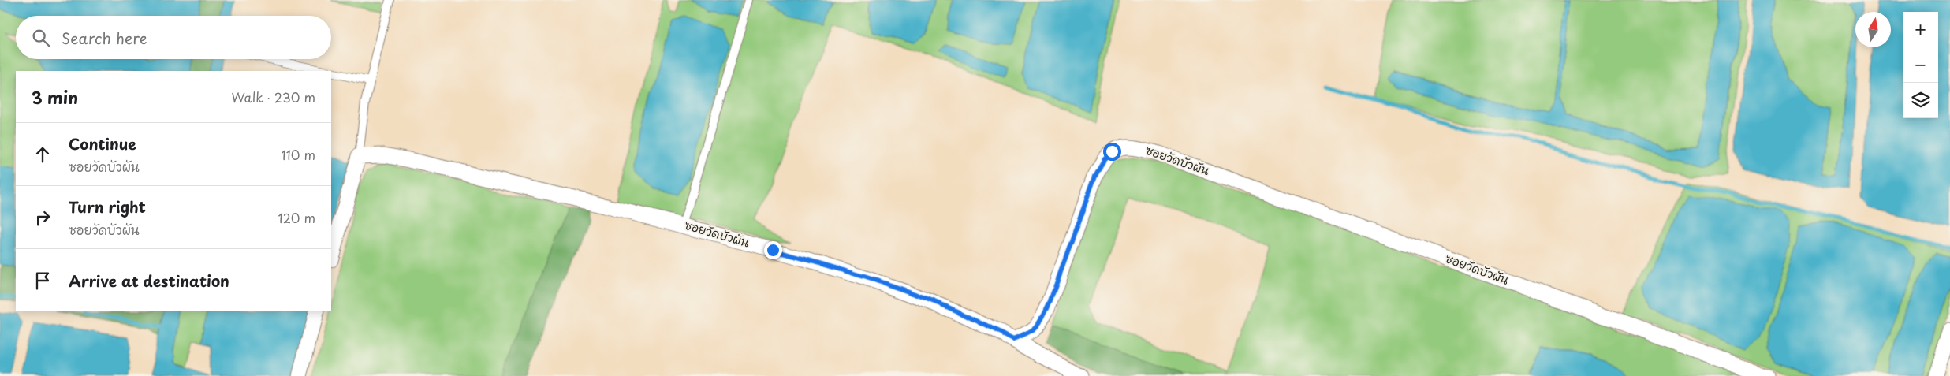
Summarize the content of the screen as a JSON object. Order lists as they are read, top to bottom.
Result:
{
  "streets": {
    "street": ["ซอยวัดบัวผัน"]
  },
  "north": "top",
  "page": {
    "map_buttons": ["+", "−"],
    "search": "Search here",
    "heading": ["3 min", "Walk · 230 m"],
    "list": [
      ["Continue", "ซอยวัดบัวผัน", "110 m"],
      ["Turn right", "ซอยวัดบัวผัน", "120 m"],
      "Arrive at destination"
    ]
  }
}
